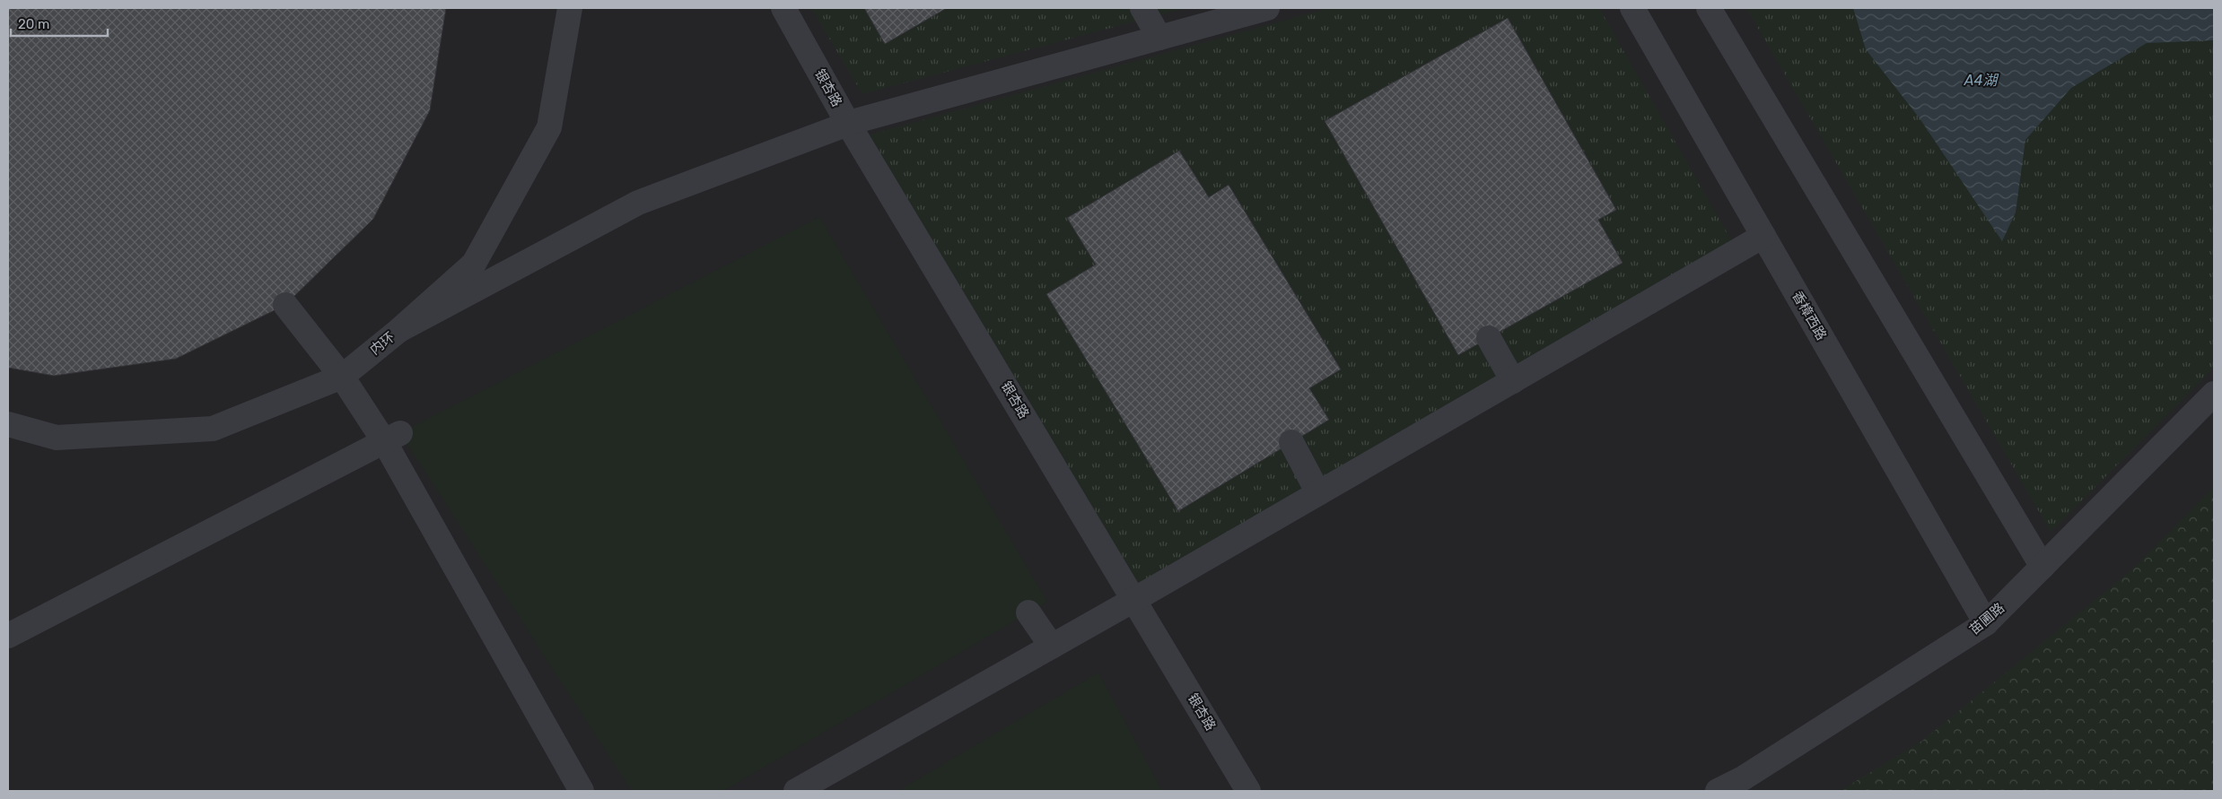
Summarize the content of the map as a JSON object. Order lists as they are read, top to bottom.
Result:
{
  "streets": {
    "street": [
      "银杏路",
      "香樟西路",
      "内环",
      "苗圃路"
    ]
  },
  "crossings": [
    ["香樟西路", "苗圃路"]
  ],
  "water": ["A4湖"],
  "scale_bar": "20 m"
}
